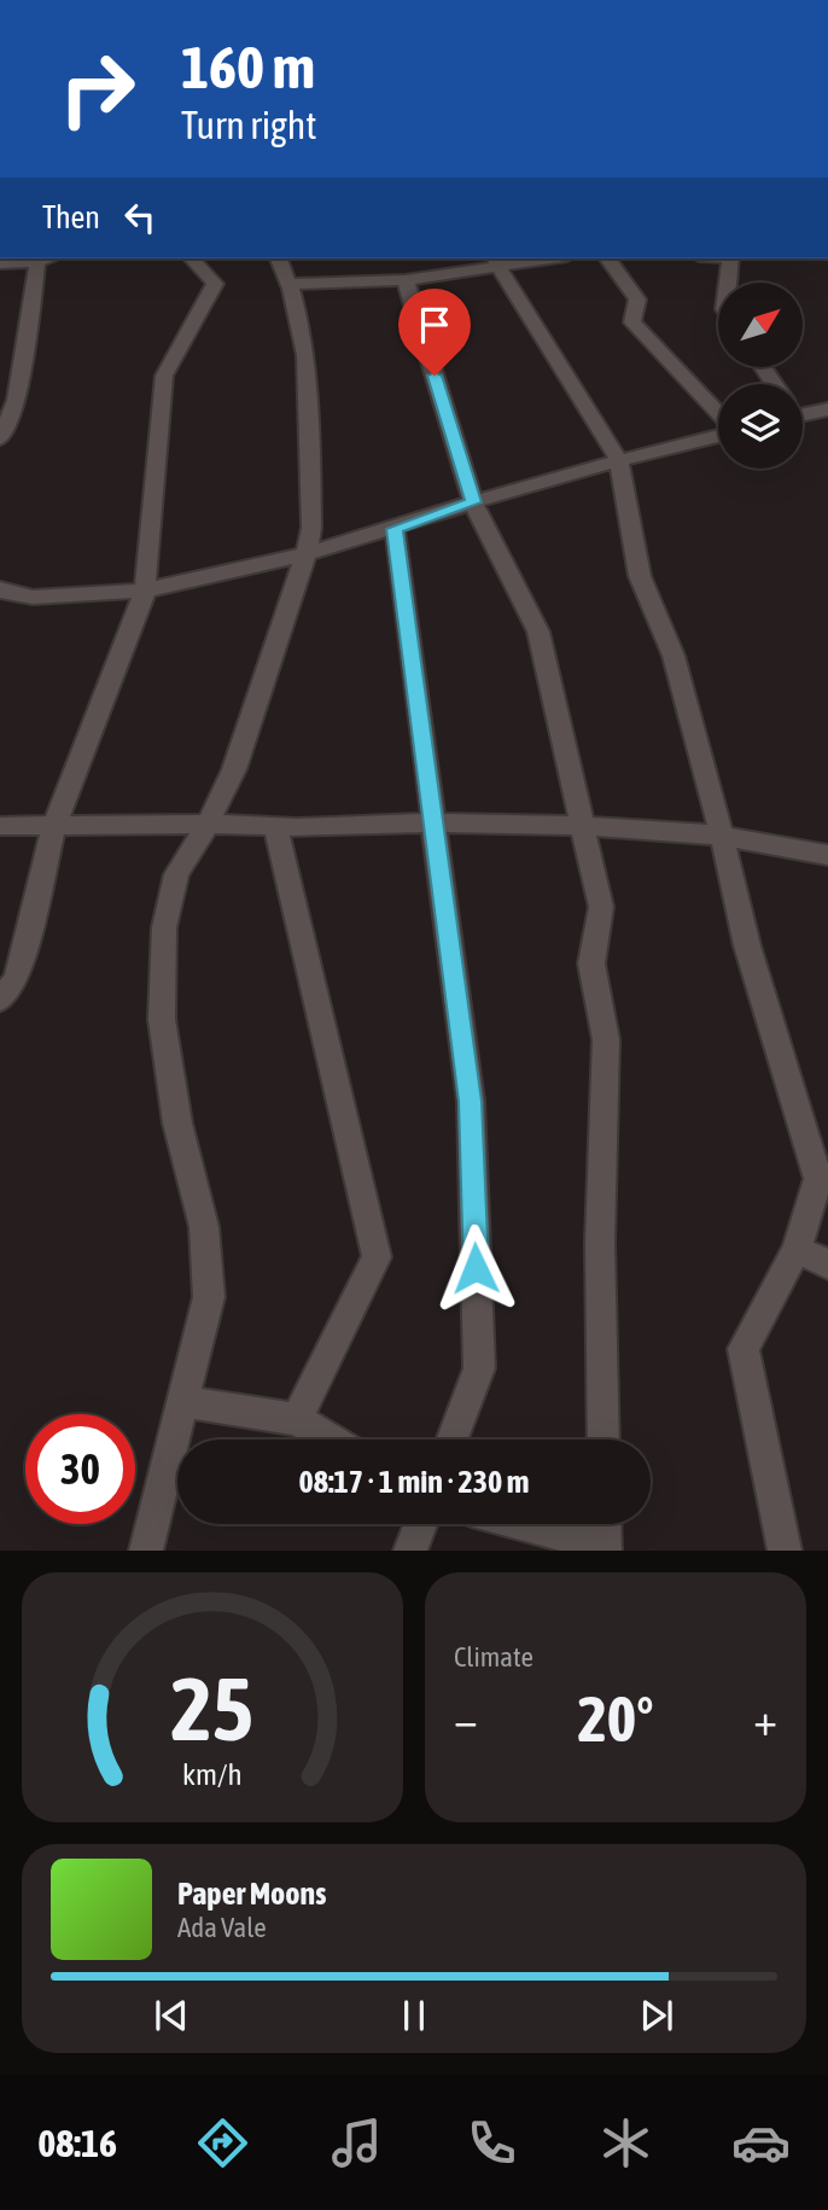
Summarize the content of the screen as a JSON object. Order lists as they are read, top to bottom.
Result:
{
  "north": "top right",
  "page": {
    "turn": ["160 m", "Turn right"],
    "then": "Then",
    "limit": "30",
    "trip": "08:17 · 1 min · 230 m",
    "tile": "Climate",
    "heat": ["−", "20°", "+"],
    "song": ["Paper Moons", "Ada Vale"],
    "tabs": "08:16",
    "gauge": ["25", "km/h"]
  }
}
